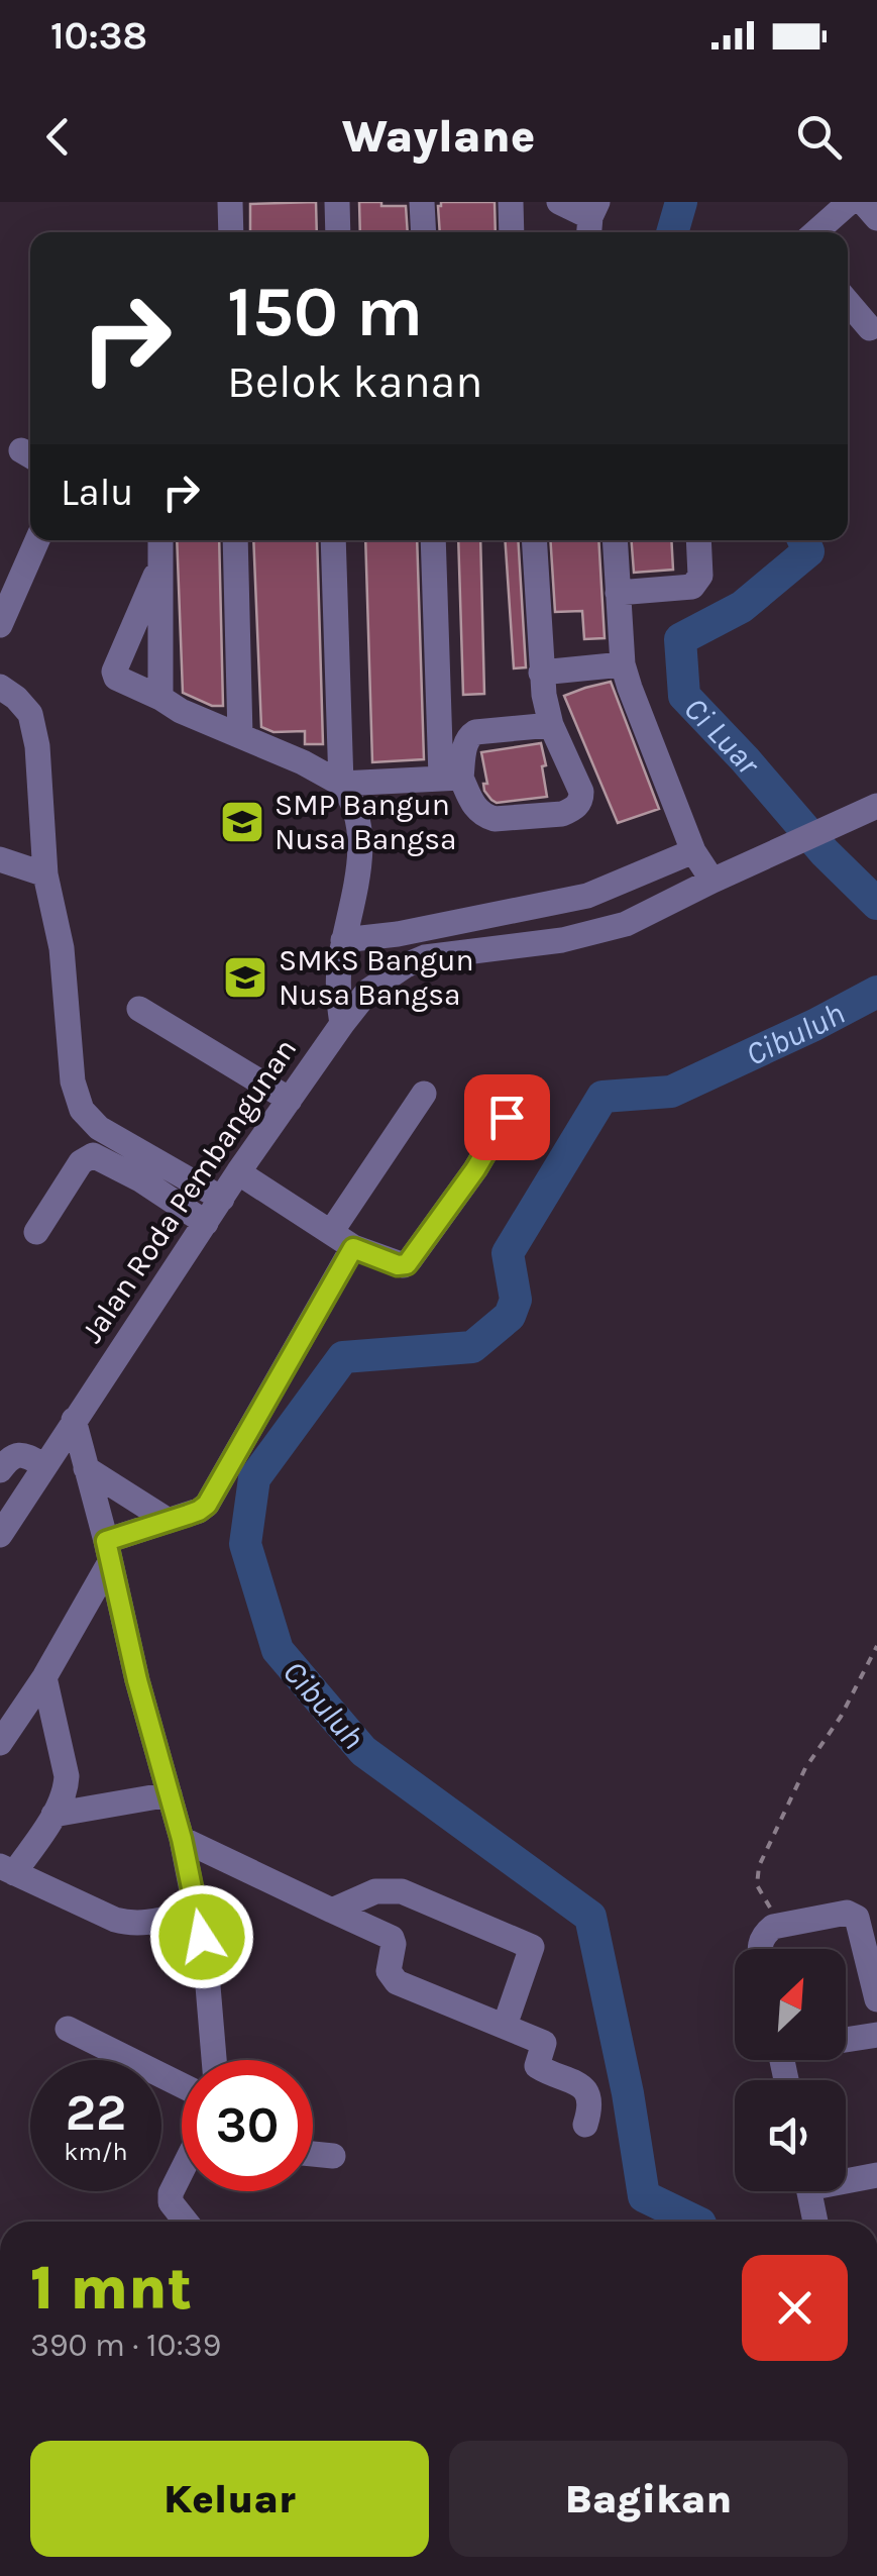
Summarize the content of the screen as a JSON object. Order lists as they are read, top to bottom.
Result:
{
  "streets": {
    "street": ["Jalan Roda Pembangunan"]
  },
  "water": ["Ci Luar", "Cibuluh"],
  "places": {
    "school or university": ["SMP Bangun Nusa Bangsa", "SMKS Bangun Nusa Bangsa"]
  },
  "north": "top right",
  "page": {
    "status": "10:38",
    "header": "Waylane",
    "turn": ["150 m", "Belok kanan"],
    "then": "Lalu",
    "speed": "22 km/h",
    "limit": "30",
    "heading": ["1 mnt", "390 m · 10:39"],
    "buttons": ["Keluar", "Bagikan"]
  }
}
